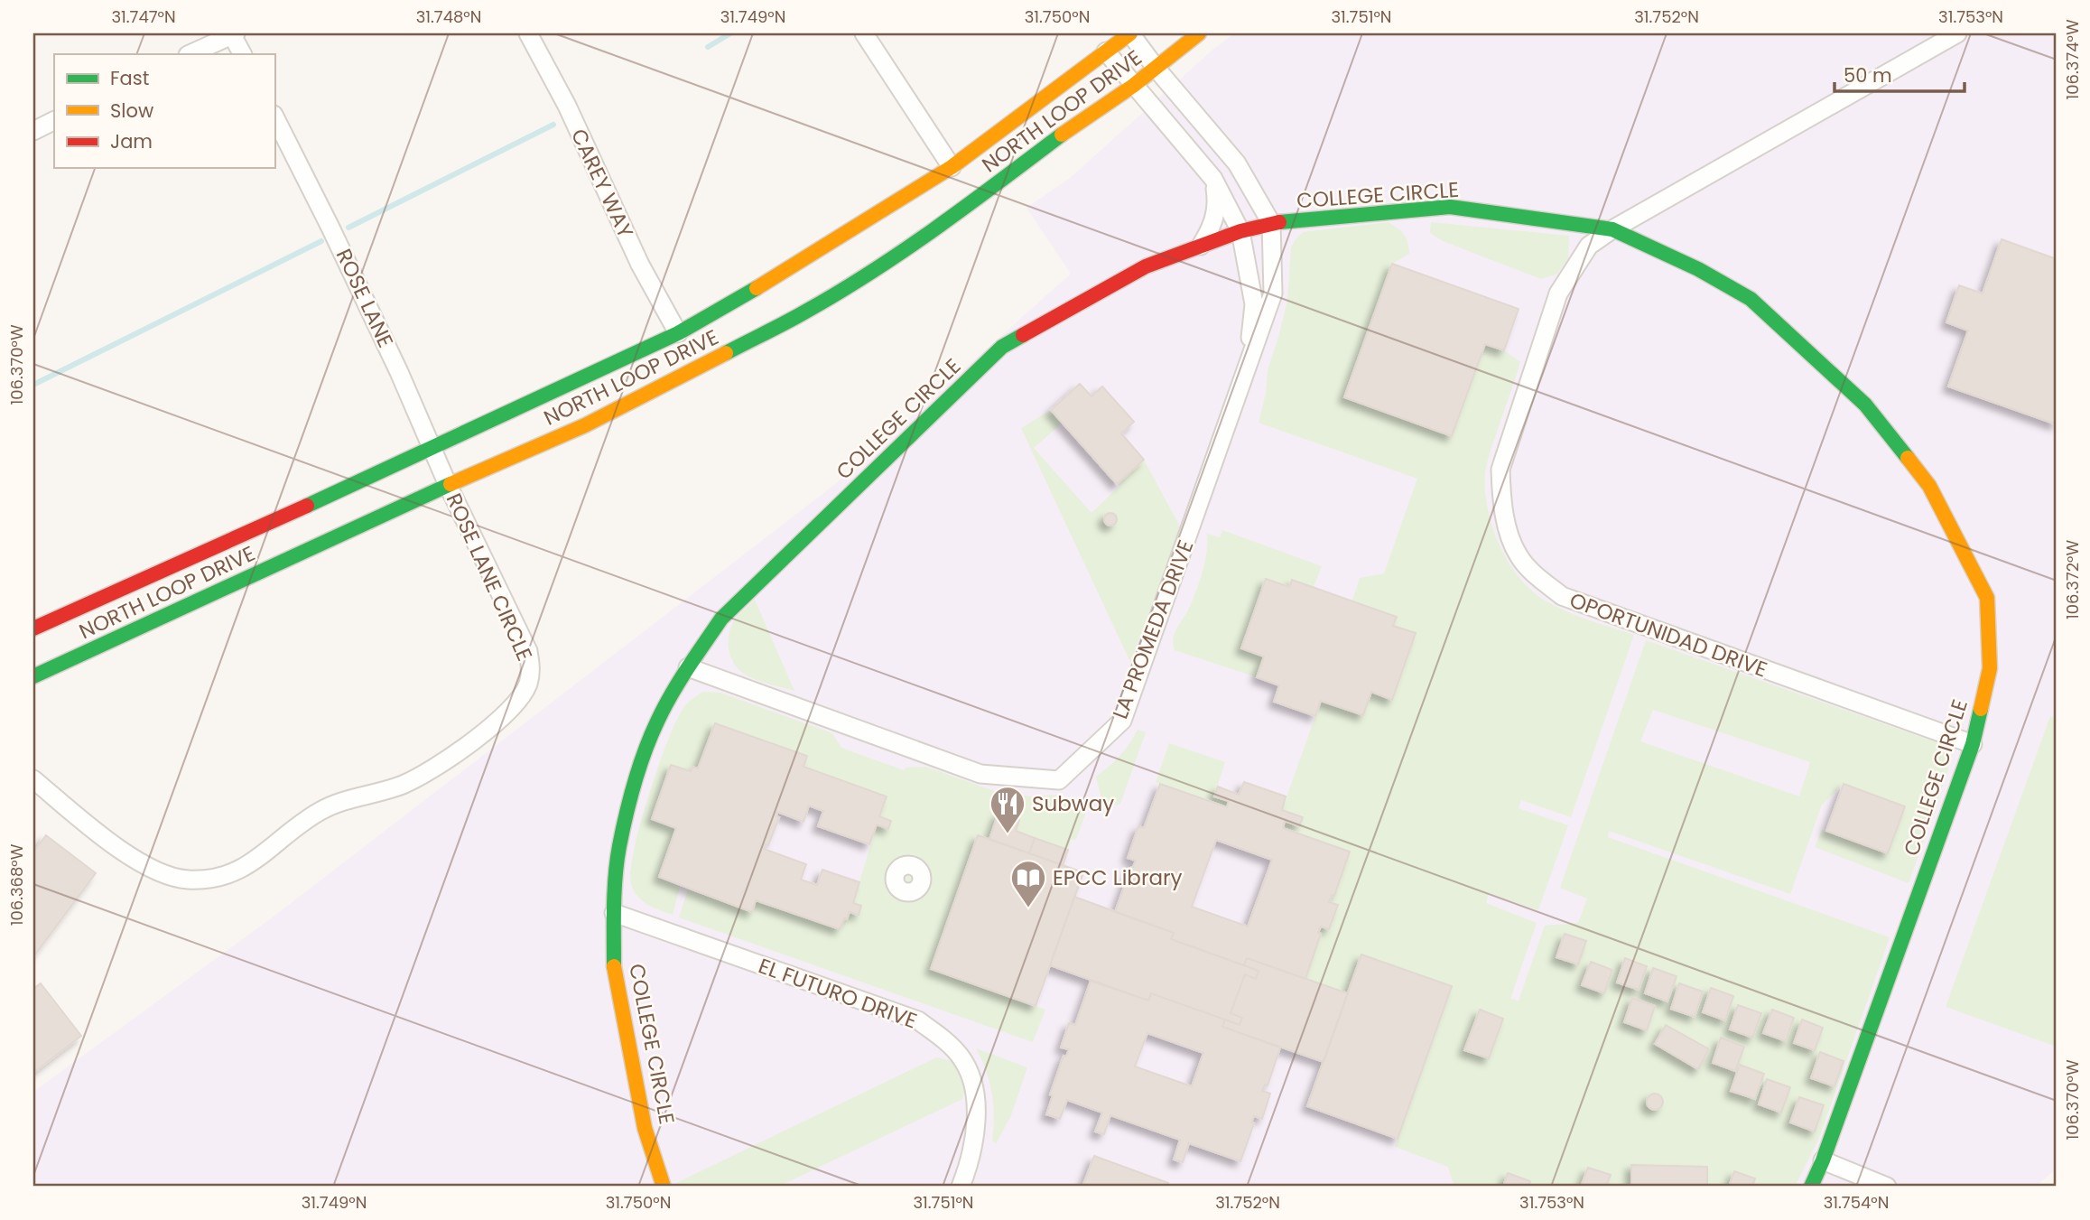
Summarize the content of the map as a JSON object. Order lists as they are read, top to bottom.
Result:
{
  "streets": {
    "street": [
      "NORTH LOOP DRIVE",
      "CAREY WAY",
      "COLLEGE CIRCLE",
      "ROSE LANE",
      "ROSE LANE CIRCLE",
      "LA PROMEDA DRIVE",
      "OPORTUNIDAD DRIVE",
      "EL FUTURO DRIVE"
    ]
  },
  "crossings": [
    ["NORTH LOOP DRIVE", "CAREY WAY"],
    ["NORTH LOOP DRIVE", "ROSE LANE"],
    ["NORTH LOOP DRIVE", "ROSE LANE CIRCLE"],
    ["COLLEGE CIRCLE", "LA PROMEDA DRIVE"],
    ["COLLEGE CIRCLE", "OPORTUNIDAD DRIVE"],
    ["COLLEGE CIRCLE", "EL FUTURO DRIVE"],
    ["ROSE LANE", "ROSE LANE CIRCLE"]
  ],
  "places": {
    "restaurant": ["Subway"],
    "library": ["EPCC Library"]
  },
  "legend": ["Fast", "Slow", "Jam"],
  "scale_bar": "50 m",
  "coordinates": [
    "31.747°N",
    "31.748°N",
    "31.749°N",
    "31.750°N",
    "31.751°N",
    "31.752°N",
    "31.753°N",
    "106.374°W",
    "106.370°W",
    "106.372°W",
    "106.368°W",
    "31.754°N"
  ]
}
